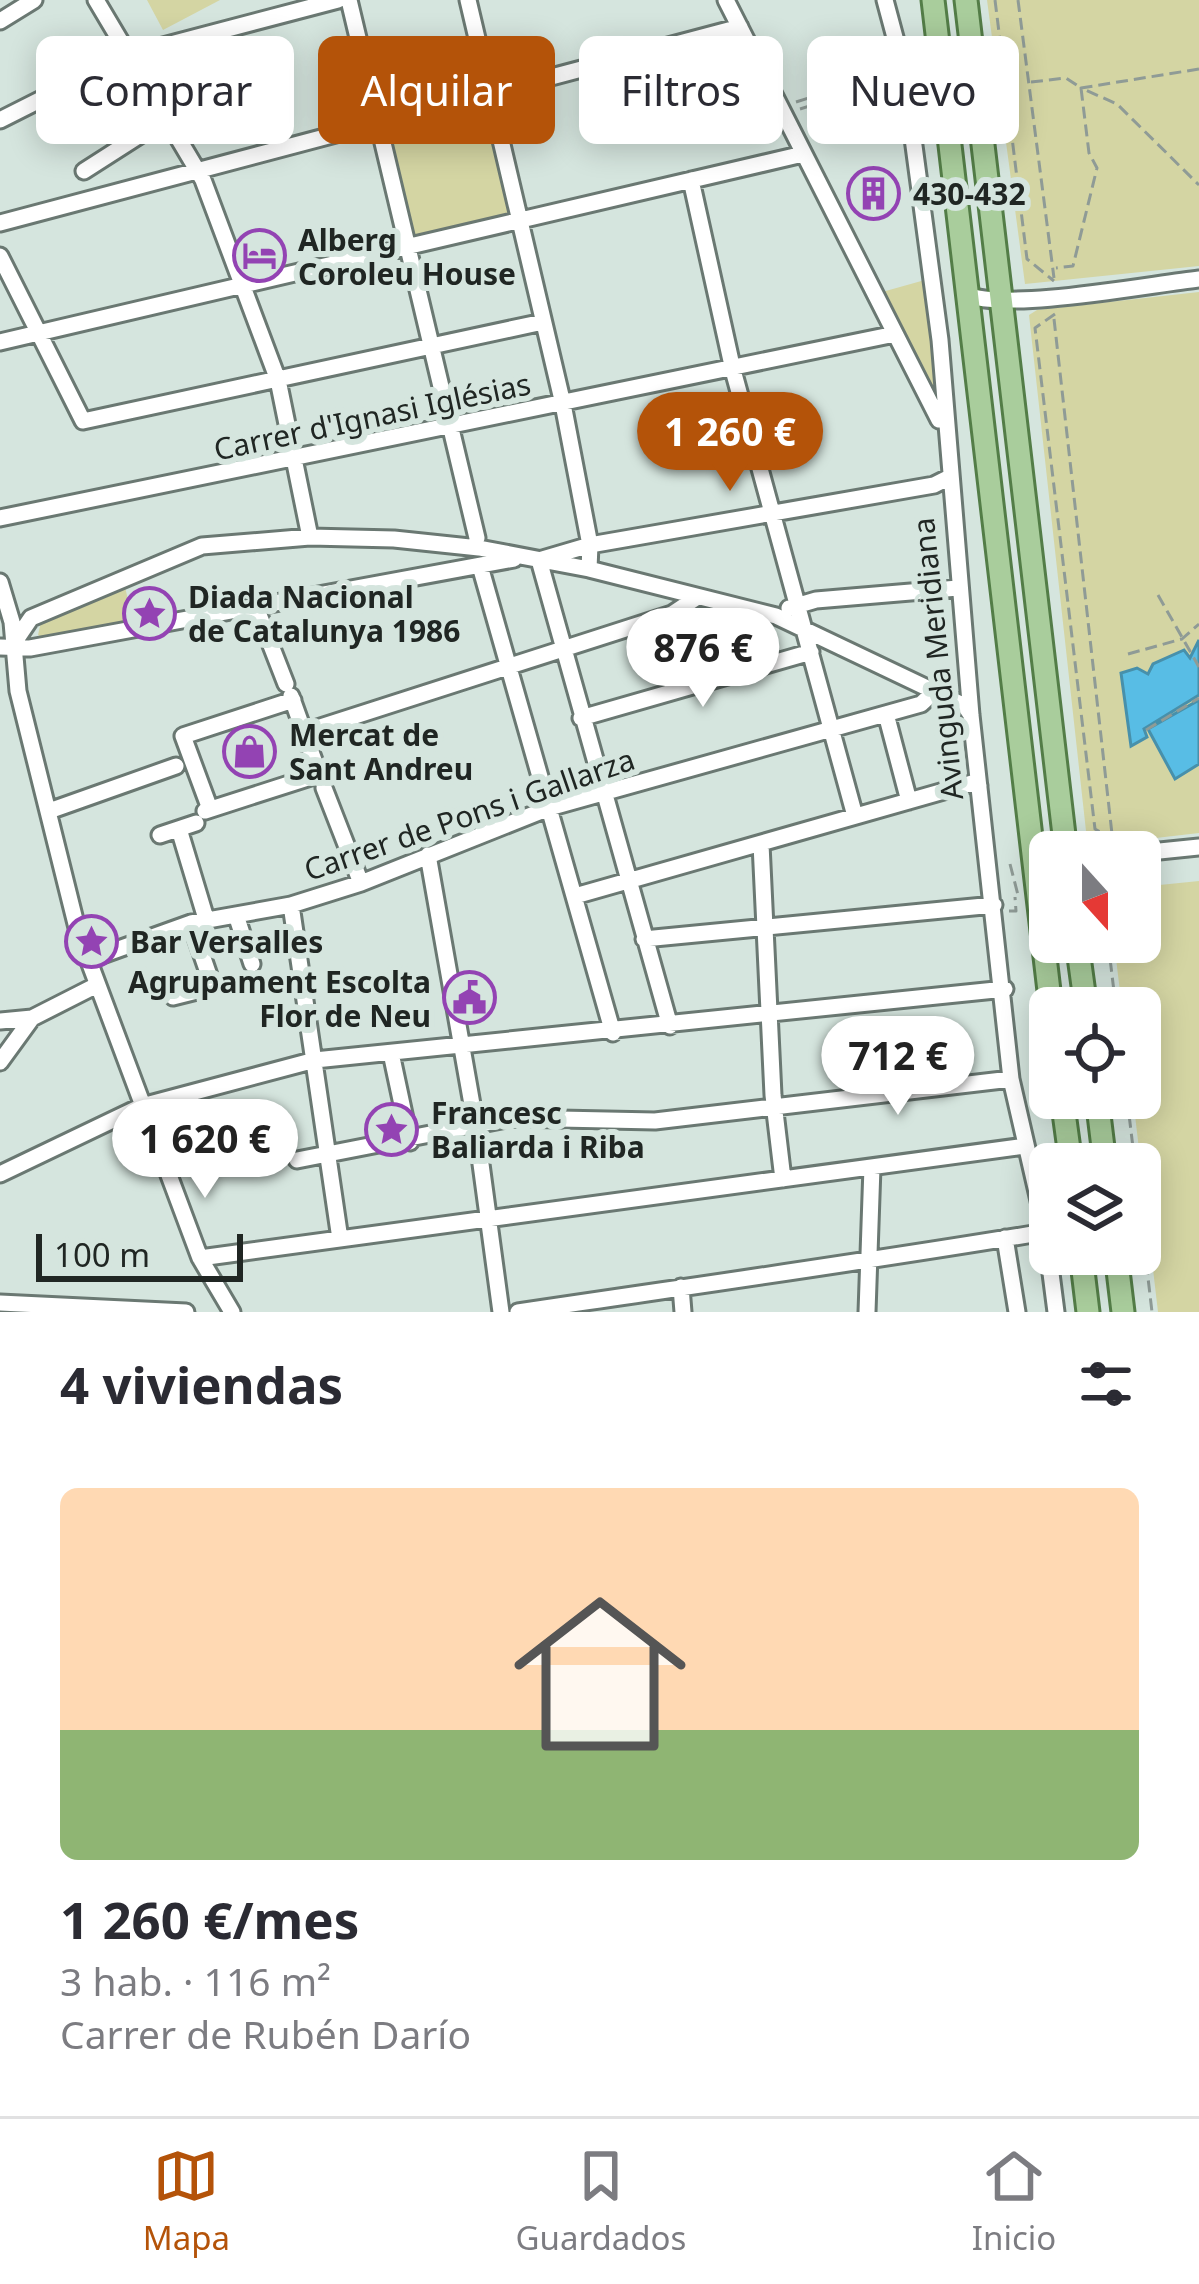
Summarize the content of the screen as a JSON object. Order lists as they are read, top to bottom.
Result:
{
  "streets": {
    "street": ["Carrer d'Ignasi Iglésias", "Avinguda Meridiana", "Carrer de Pons i Gallarza"]
  },
  "places": {
    "building": ["430-432"],
    "hotel": ["Alberg Coroleu House"],
    "place": ["Diada Nacional de Catalunya 1986", "Bar Versalles", "Francesc Baliarda i Riba"],
    "shop": ["Mercat de Sant Andreu"],
    "public building": ["Agrupament Escolta Flor de Neu"]
  },
  "scale_bar": "100 m",
  "north": "bottom",
  "page": {
    "chip": [
      "Comprar",
      "Alquilar",
      "Filtros",
      "Nuevo"
    ],
    "price": [
      "1 260 €",
      "876 €",
      "712 €",
      "1 620 €"
    ],
    "scale": "100 m",
    "heading": "4 viviendas",
    "list": [
      {
        "name": "1 260 €/mes",
        "note": "3 hab. · 116 m² · Carrer de Rubén Darío"
      }
    ],
    "tabs": ["Mapa", "Guardados", "Inicio"]
  }
}
